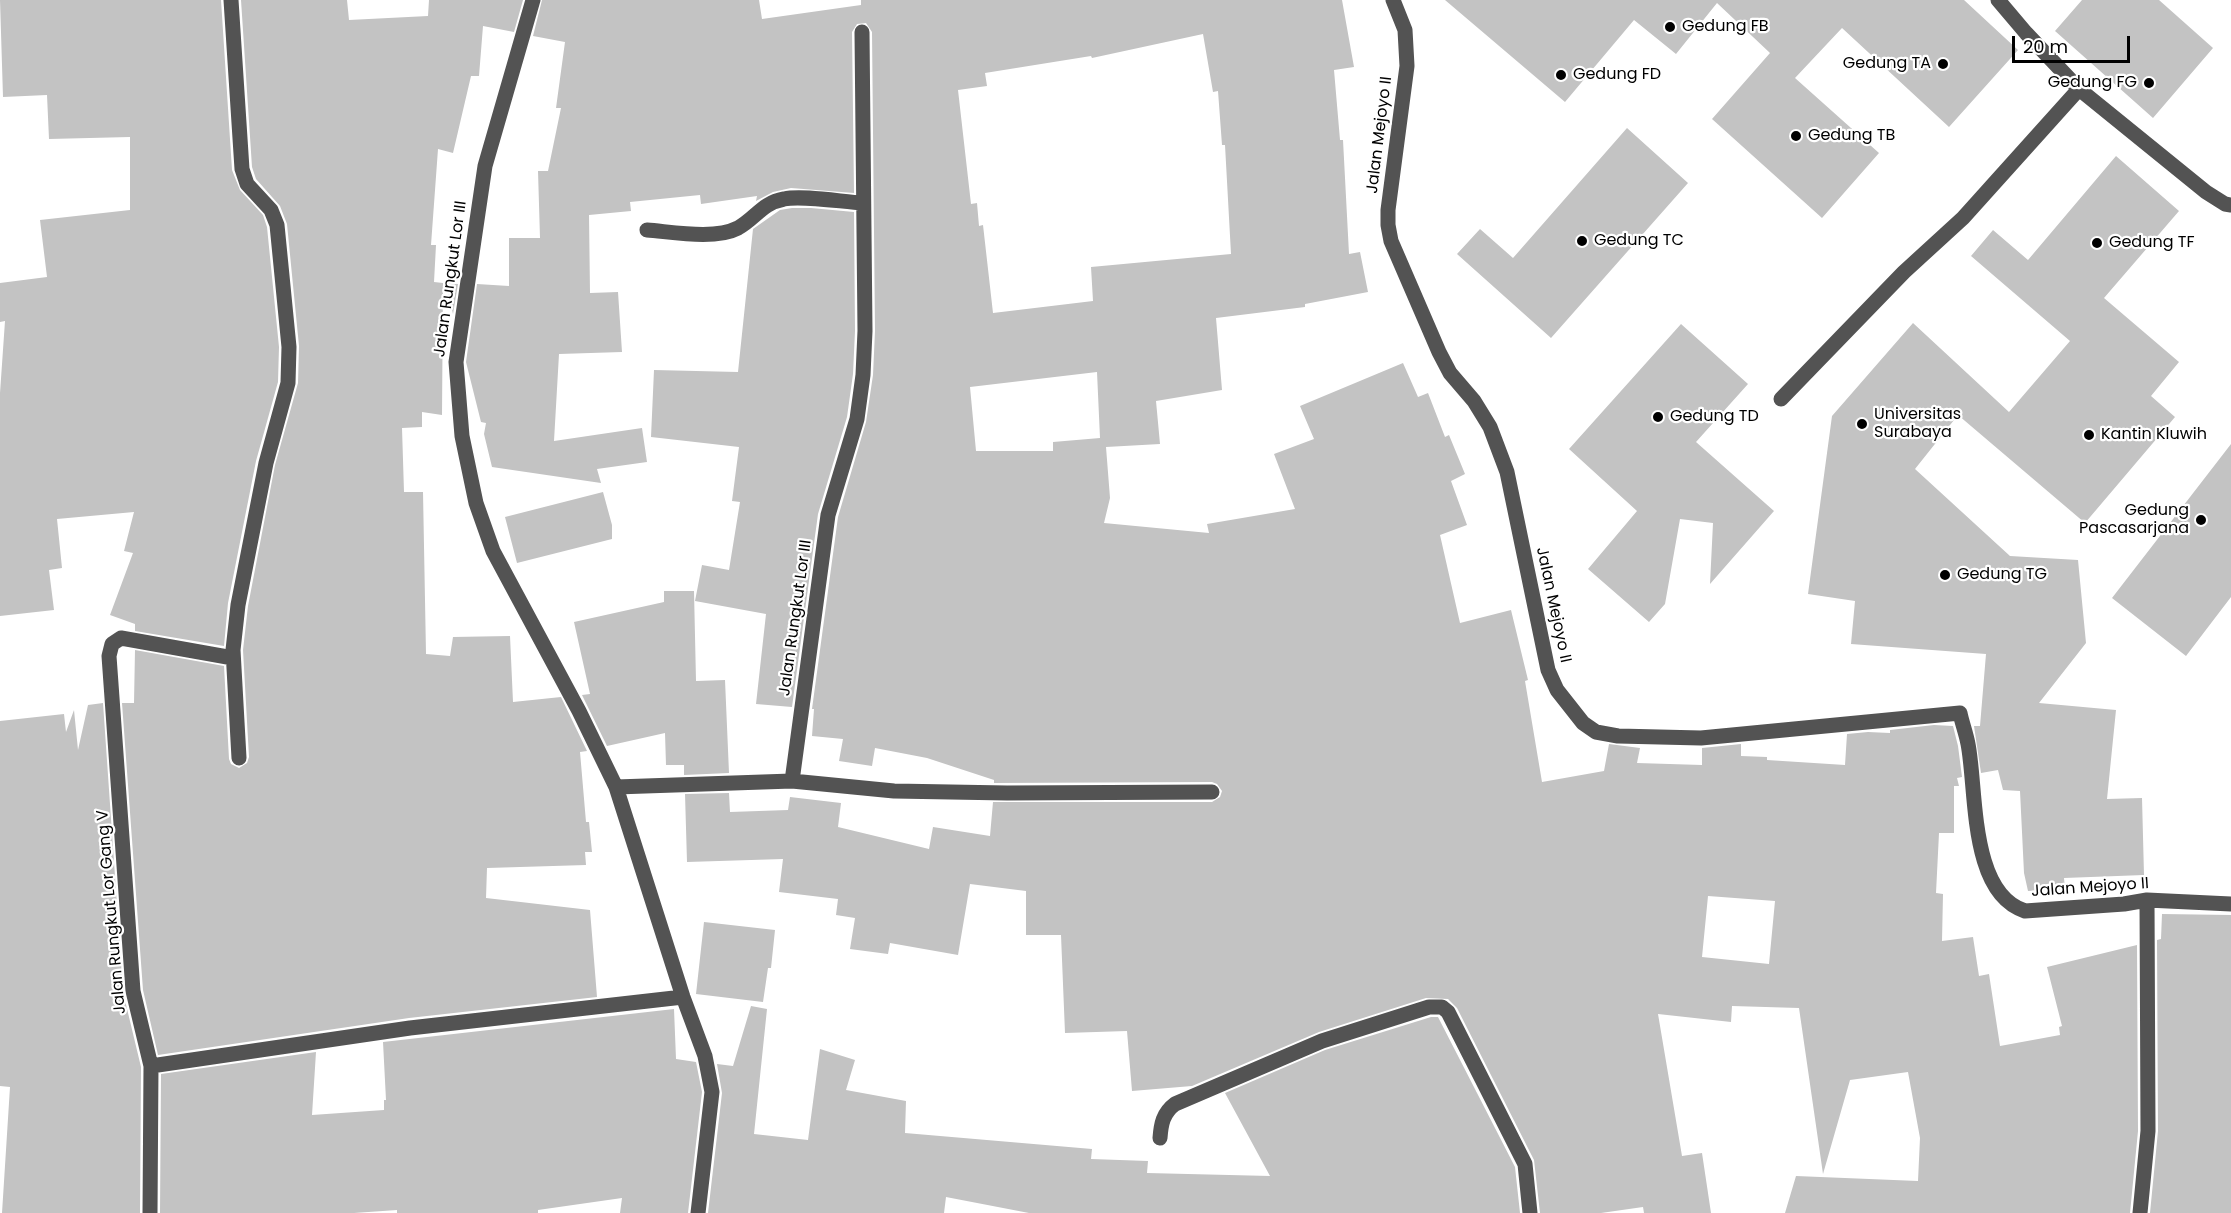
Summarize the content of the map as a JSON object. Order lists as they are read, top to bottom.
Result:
{
  "streets": {
    "street": ["Jalan Mejoyo II", "Jalan Rungkut Lor III", "Jalan Rungkut Lor Gang V"]
  },
  "places": [
    "Gedung FB",
    "Gedung TA",
    "Gedung FD",
    "Gedung FG",
    "Gedung TB",
    "Gedung TC",
    "Gedung TF",
    "Gedung TD",
    "Universitas Surabaya",
    "Kantin Kluwih",
    "Gedung Pascasarjana",
    "Gedung TG"
  ],
  "scale_bar": "20 m"
}
